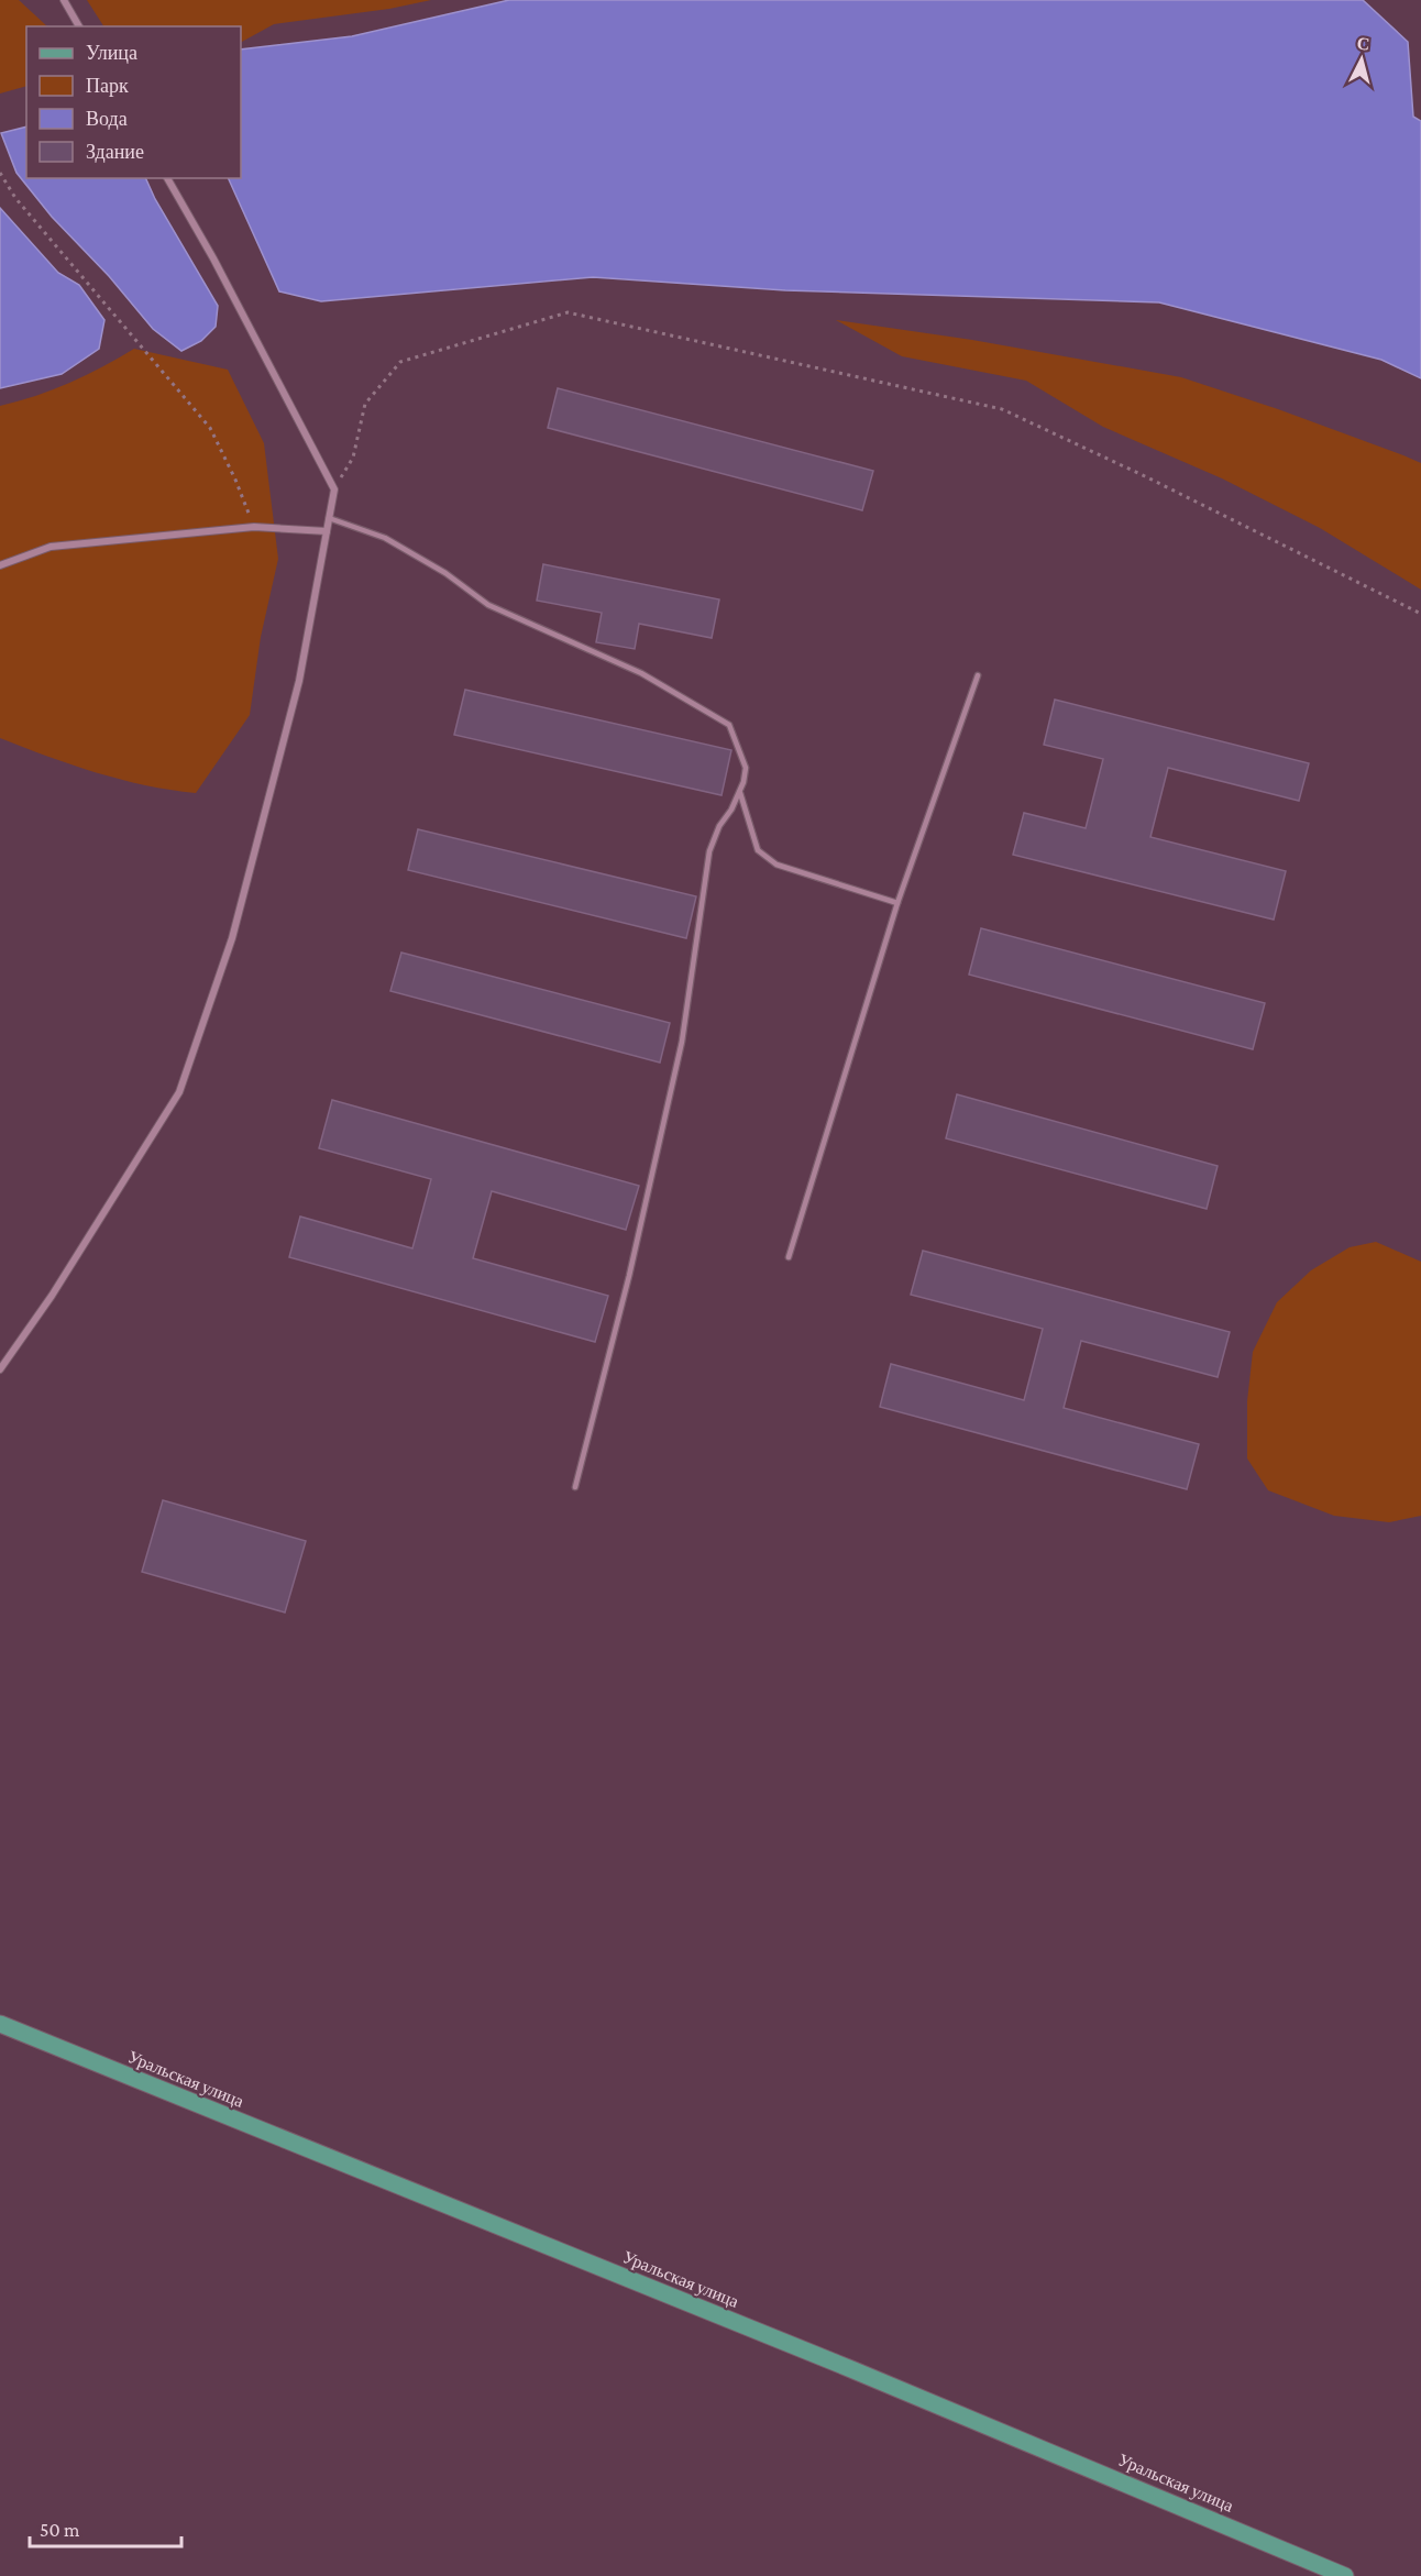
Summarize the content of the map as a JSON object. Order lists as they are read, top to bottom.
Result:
{
  "streets": {
    "main road": ["Уральская улица"]
  },
  "legend": [
    "Улица",
    "Парк",
    "Вода",
    "Здание"
  ],
  "scale_bar": "50 m",
  "north": "top"
}
